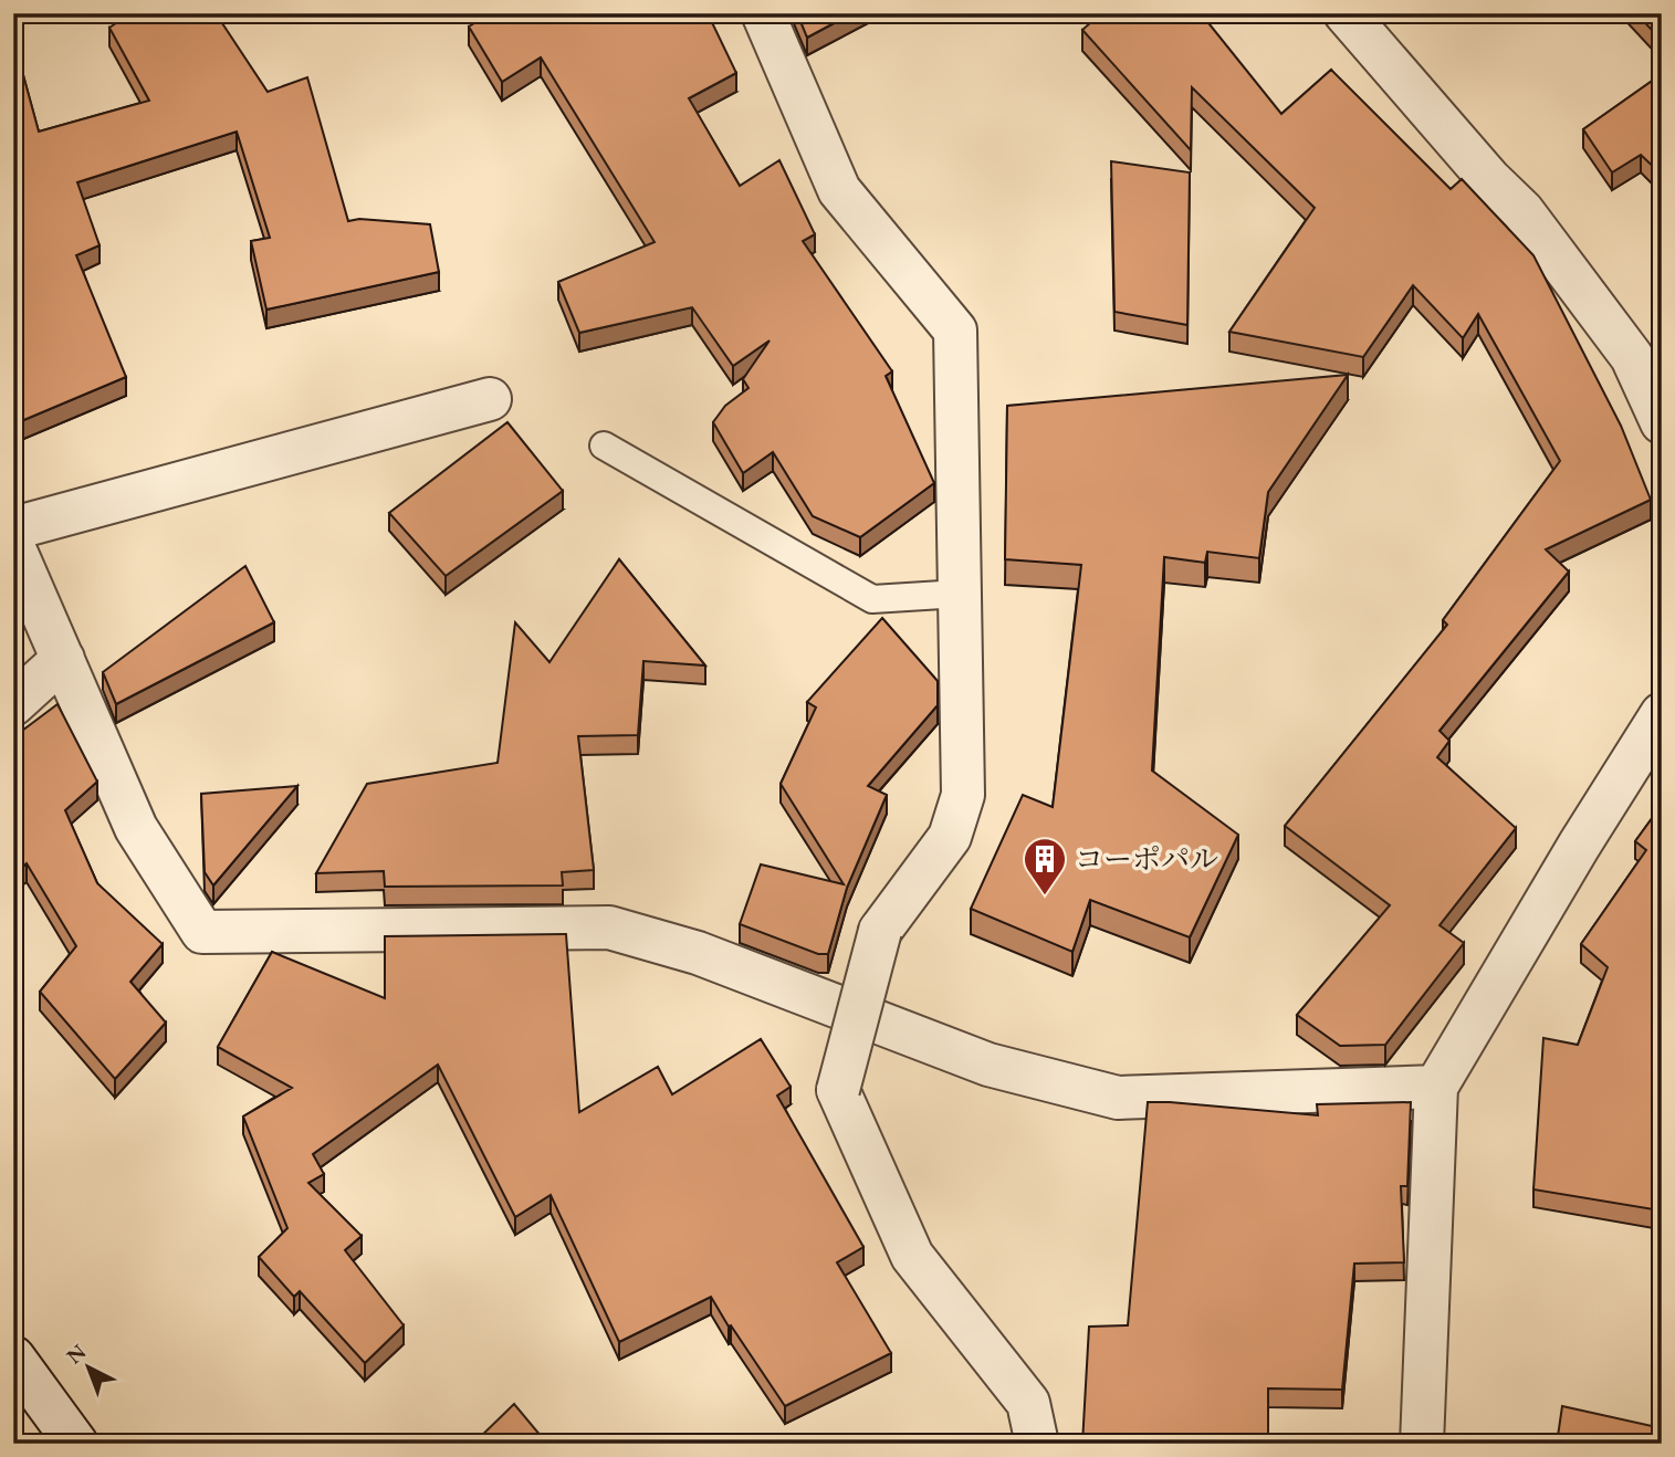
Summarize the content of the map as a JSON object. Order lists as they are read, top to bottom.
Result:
{
  "places": {
    "building": ["コーポパル"]
  },
  "north": "top left"
}
